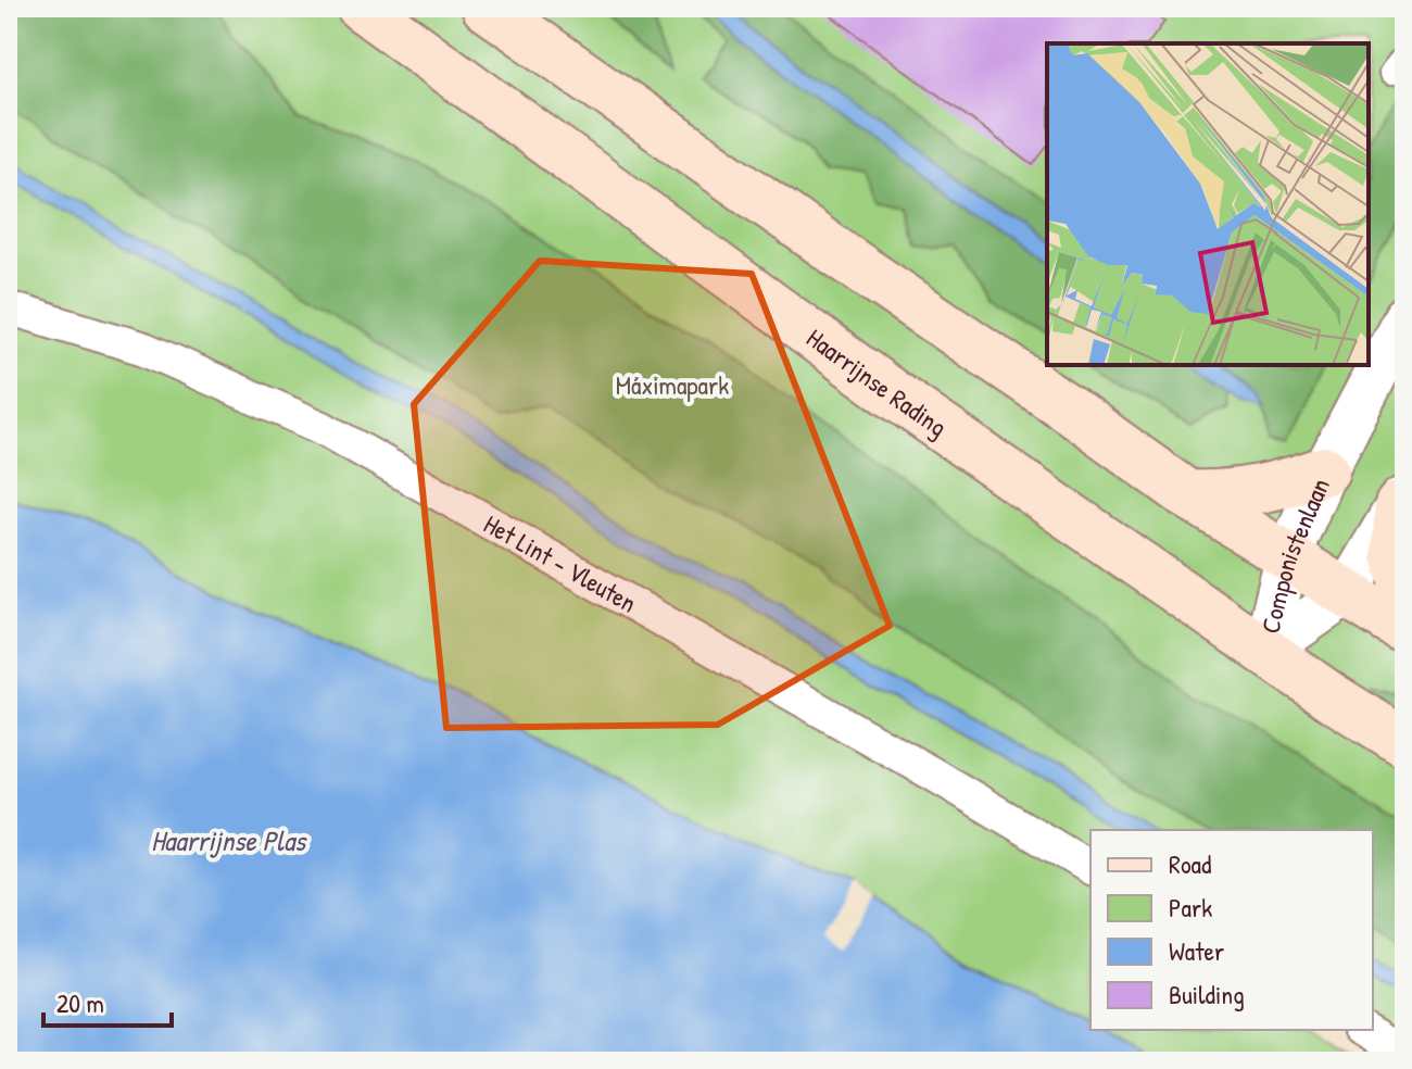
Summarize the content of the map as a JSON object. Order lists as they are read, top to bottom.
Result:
{
  "streets": {
    "main road": ["Haarrijnse Rading"],
    "street": ["Componistenlaan", "Het Lint - Vleuten"]
  },
  "crossings": [
    ["Haarrijnse Rading", "Componistenlaan"]
  ],
  "water": ["Haarrijnse Plas"],
  "parks": ["Máximapark"],
  "legend": [
    "Road",
    "Park",
    "Water",
    "Building"
  ],
  "scale_bar": "20 m"
}
